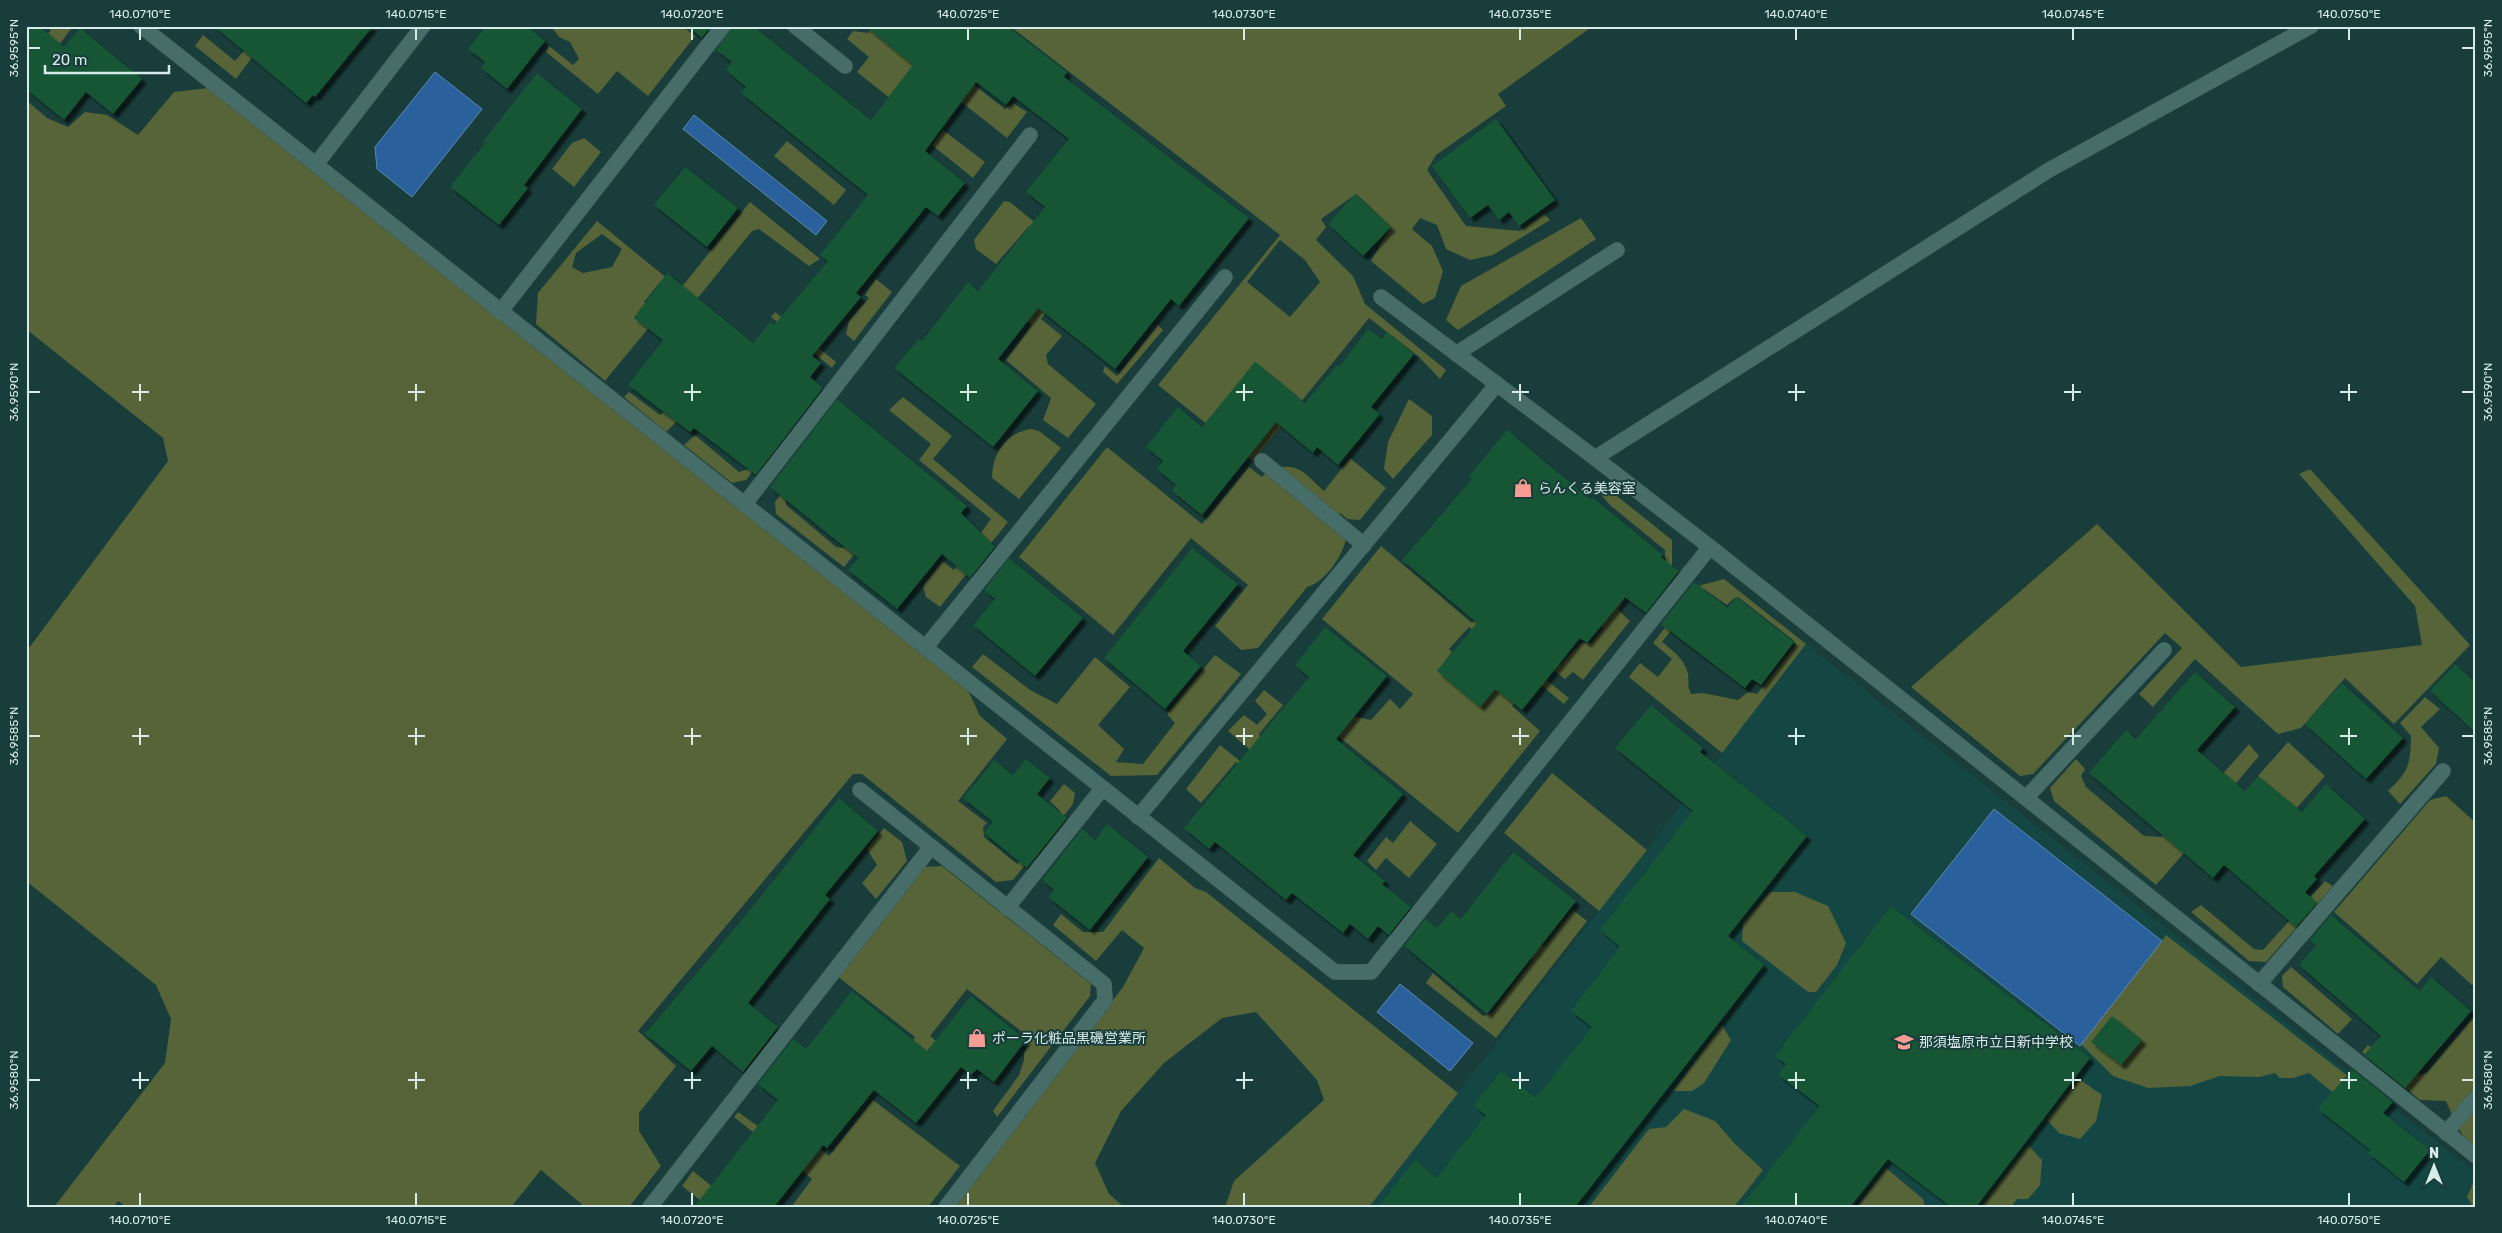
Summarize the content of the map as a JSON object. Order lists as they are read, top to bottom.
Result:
{
  "places": {
    "shop": ["らんくる美容室", "ポーラ化粧品黒磯営業所"],
    "school or university": ["那須塩原市立日新中学校"]
  },
  "scale_bar": "20 m",
  "north": "top",
  "coordinates": [
    "140.0710°E",
    "140.0715°E",
    "140.0720°E",
    "140.0725°E",
    "140.0730°E",
    "140.0735°E",
    "140.0740°E",
    "140.0745°E",
    "140.0750°E",
    "36.9595°N",
    "36.9590°N",
    "36.9585°N",
    "36.9580°N"
  ]
}
